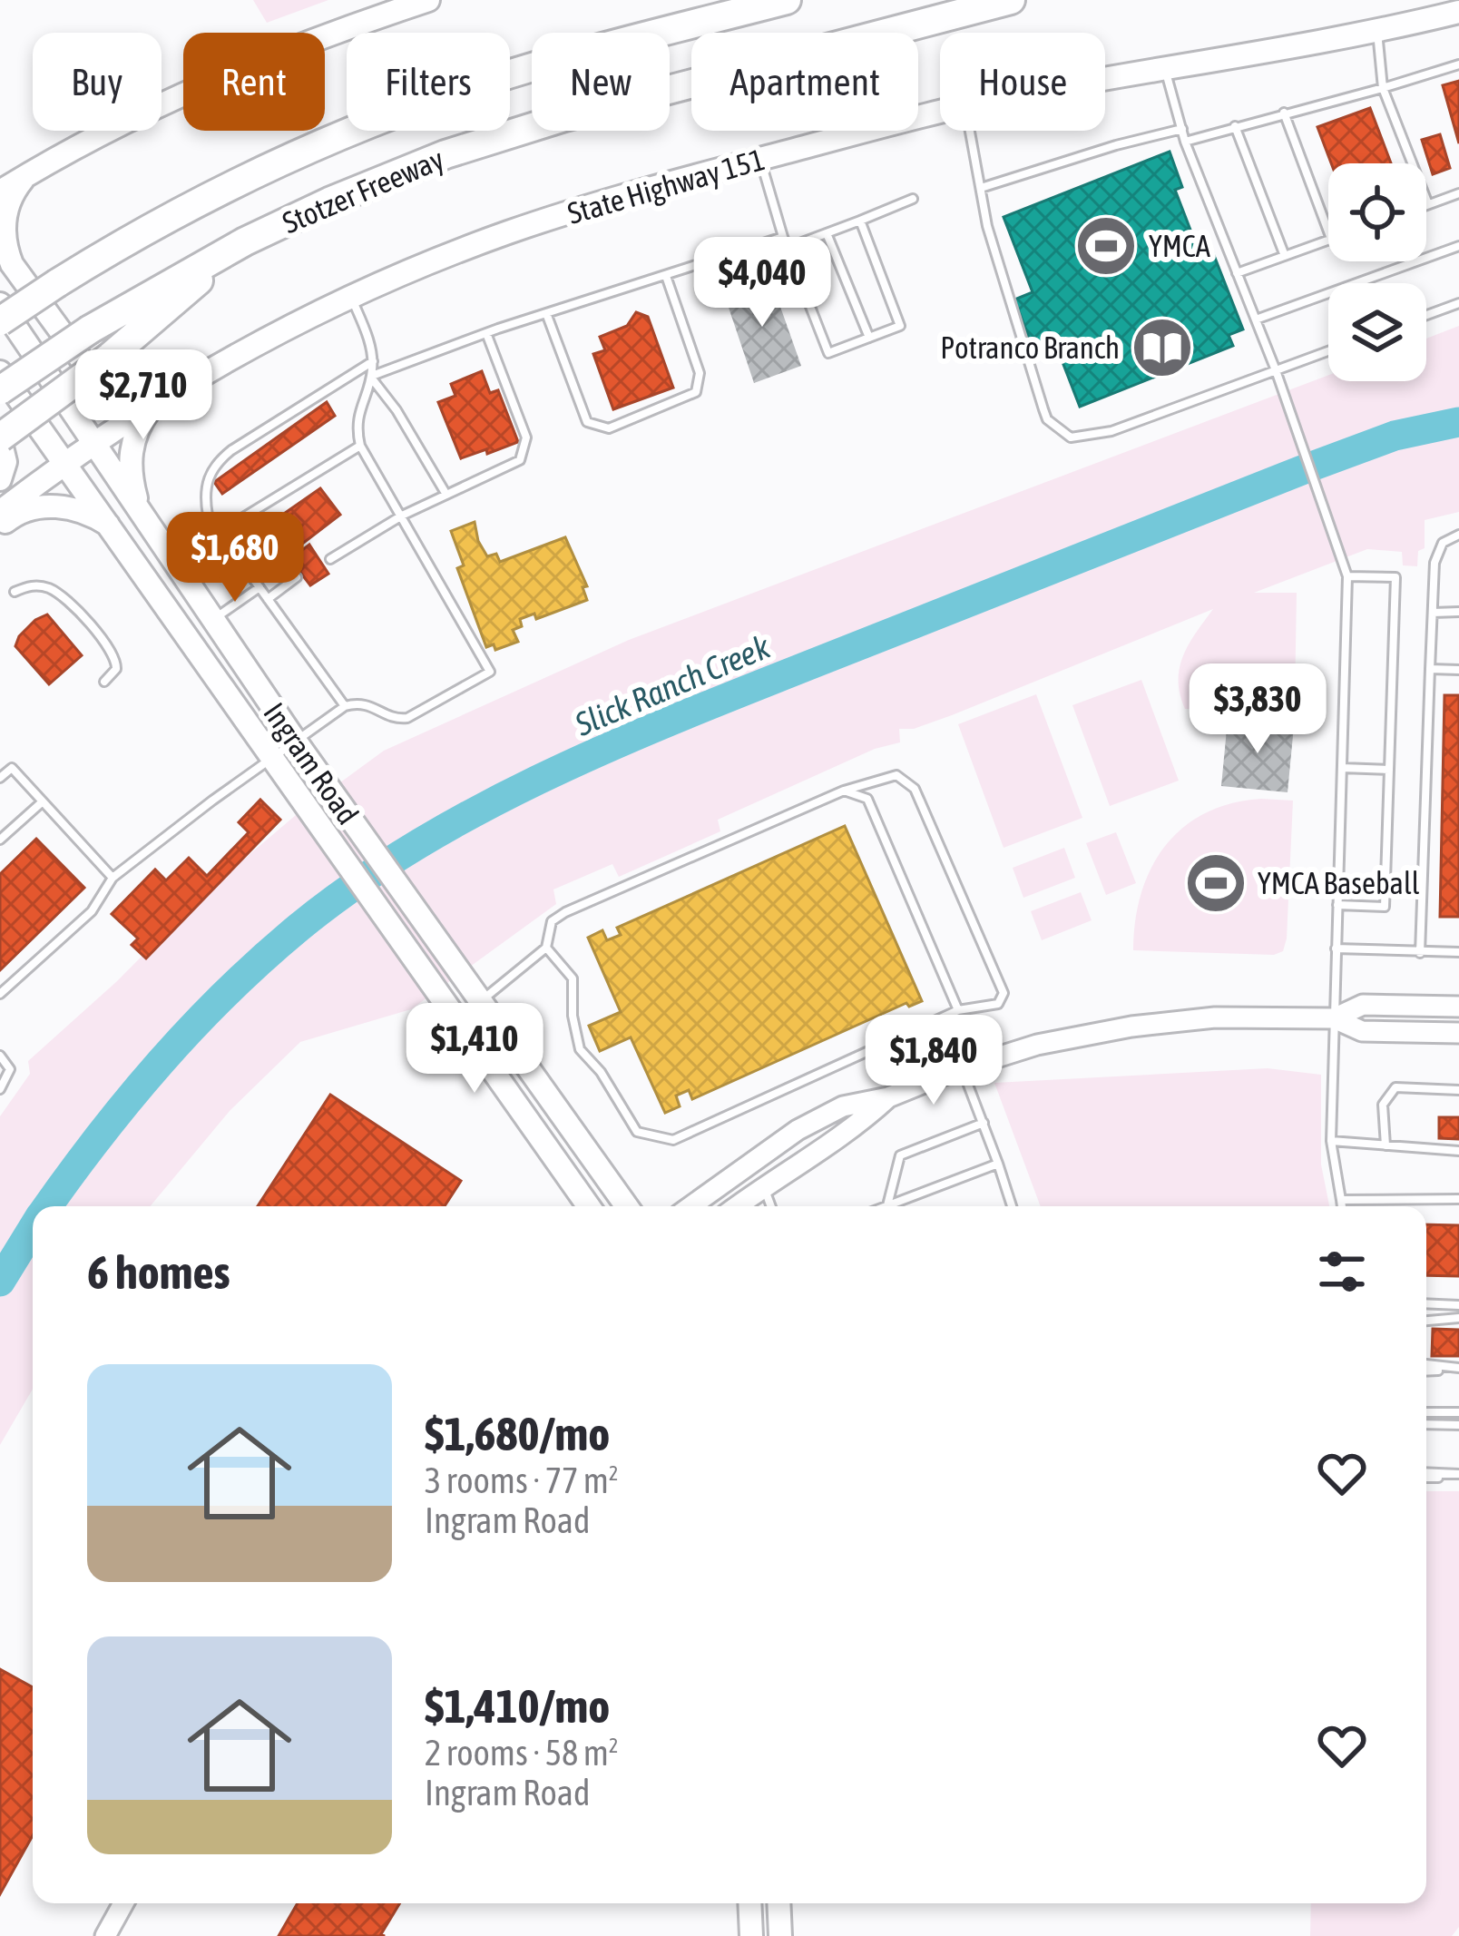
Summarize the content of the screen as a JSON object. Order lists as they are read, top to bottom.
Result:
{
  "streets": {
    "highway": ["Stotzer Freeway"],
    "main road": ["State Highway 151", "Ingram Road"]
  },
  "crossings": [
    ["State Highway 151", "Ingram Road"]
  ],
  "water": ["Slick Ranch Creek"],
  "places": {
    "sports": ["YMCA", "YMCA Baseball"],
    "library": ["Potranco Branch"]
  },
  "page": {
    "chip": [
      "Buy",
      "Rent",
      "Filters",
      "New",
      "Apartment",
      "House"
    ],
    "price": [
      "$4,040",
      "$2,710",
      "$1,680",
      "$3,830",
      "$1,410",
      "$1,840"
    ],
    "heading": "6 homes",
    "list": [
      {
        "name": "$1,680/mo",
        "note": "3 rooms · 77 m² · Ingram Road"
      },
      {
        "name": "$1,410/mo",
        "note": "2 rooms · 58 m² · Ingram Road"
      }
    ]
  }
}
